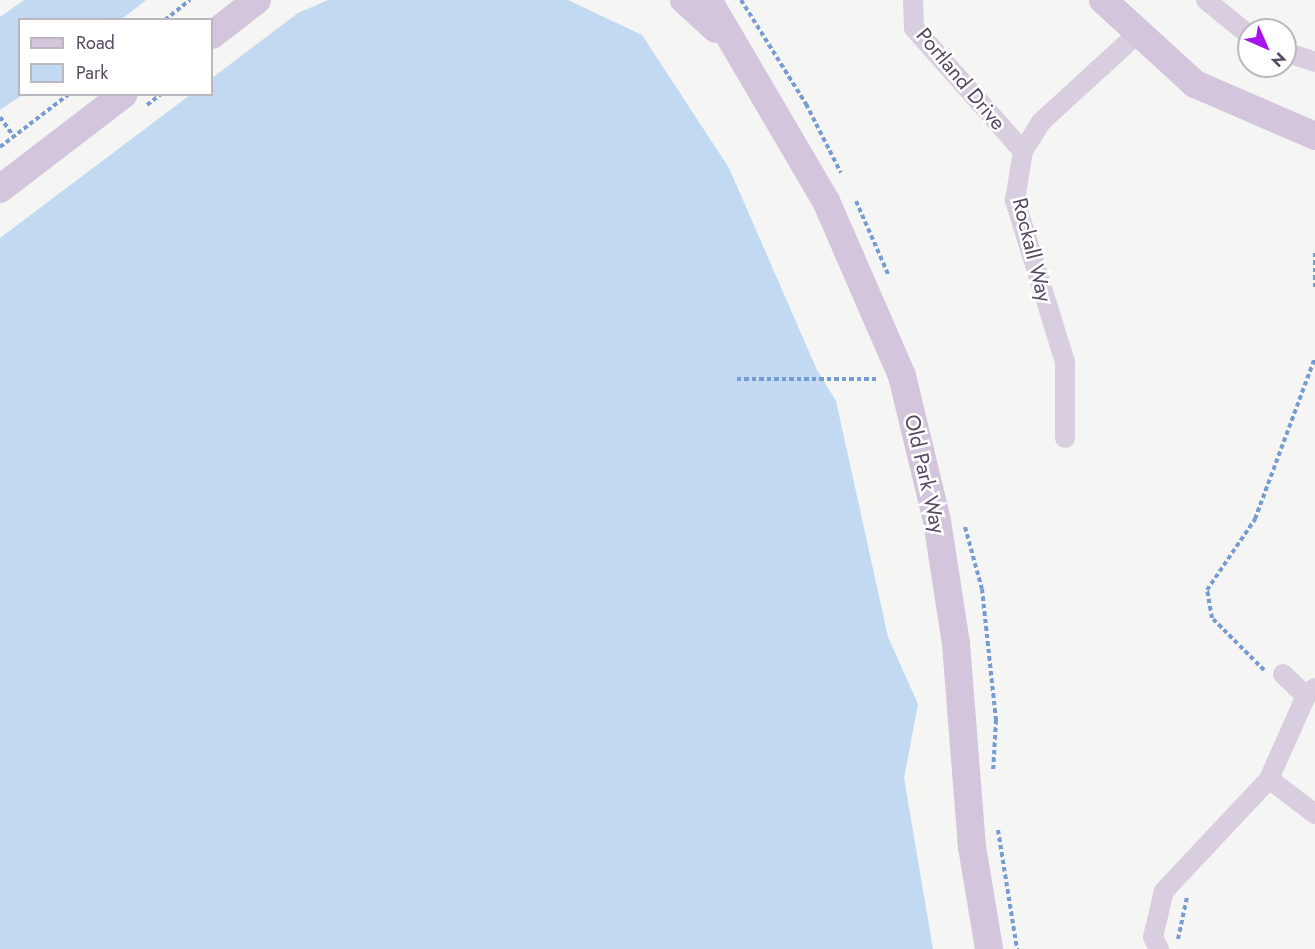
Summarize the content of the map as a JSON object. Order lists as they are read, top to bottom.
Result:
{
  "streets": {
    "main road": ["Old Park Way"],
    "street": ["Portland Drive", "Rockall Way"]
  },
  "crossings": [
    ["Portland Drive", "Rockall Way"]
  ],
  "legend": ["Road", "Park"],
  "north": "bottom right"
}
